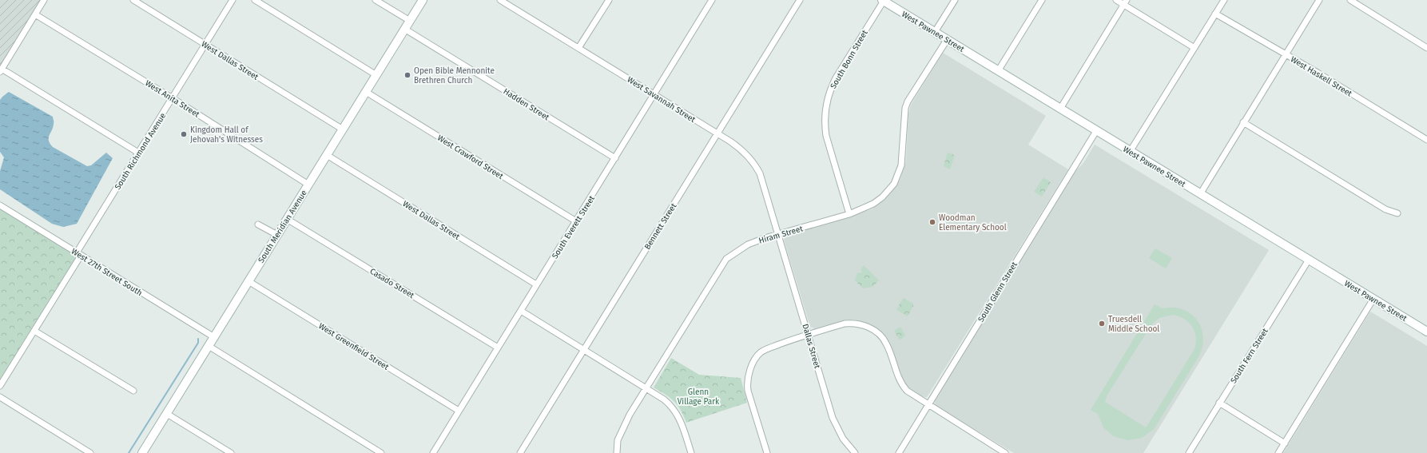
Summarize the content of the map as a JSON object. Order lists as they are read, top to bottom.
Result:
{
  "streets": {
    "main road": ["West Pawnee Street", "South Meridian Avenue"],
    "street": [
      "South Bonn Street",
      "West Dallas Street",
      "West Haskell Street",
      "West Anita Street",
      "West Savannah Street",
      "Hadden Street",
      "South Richmond Avenue",
      "West Crawford Street",
      "Bennett Street",
      "South Everett Street",
      "Hiram Street",
      "West 27th Street South",
      "Casado Street",
      "South Glenn Street",
      "West Greenfield Street",
      "Dallas Street",
      "South Fern Street"
    ]
  },
  "crossings": [
    ["West Pawnee Street", "South Bonn Street"],
    ["West Pawnee Street", "Hiram Street"],
    ["West Pawnee Street", "South Glenn Street"],
    ["West Pawnee Street", "South Fern Street"],
    ["South Bonn Street", "Hiram Street"],
    ["West Dallas Street", "South Richmond Avenue"],
    ["West Dallas Street", "South Meridian Avenue"],
    ["West Dallas Street", "South Everett Street"],
    ["West Anita Street", "South Richmond Avenue"],
    ["West Anita Street", "South Meridian Avenue"],
    ["West Savannah Street", "Bennett Street"],
    ["West Savannah Street", "South Everett Street"],
    ["West Savannah Street", "Hiram Street"],
    ["West Savannah Street", "Dallas Street"],
    ["Hadden Street", "South Meridian Avenue"],
    ["Hadden Street", "South Everett Street"],
    ["South Richmond Avenue", "West 27th Street South"],
    ["West Crawford Street", "South Meridian Avenue"],
    ["West Crawford Street", "South Everett Street"],
    ["South Meridian Avenue", "West 27th Street South"],
    ["South Meridian Avenue", "Casado Street"],
    ["South Meridian Avenue", "West Greenfield Street"],
    ["South Everett Street", "Casado Street"],
    ["South Everett Street", "West Greenfield Street"],
    ["Hiram Street", "Dallas Street"]
  ],
  "parks": ["Glenn Village Park"],
  "places": [
    "Open Bible Mennonite Brethren Church",
    "Kingdom Hall of Jehovah's Witnesses",
    "Woodman Elementary School",
    "Truesdell Middle School"
  ]
}
